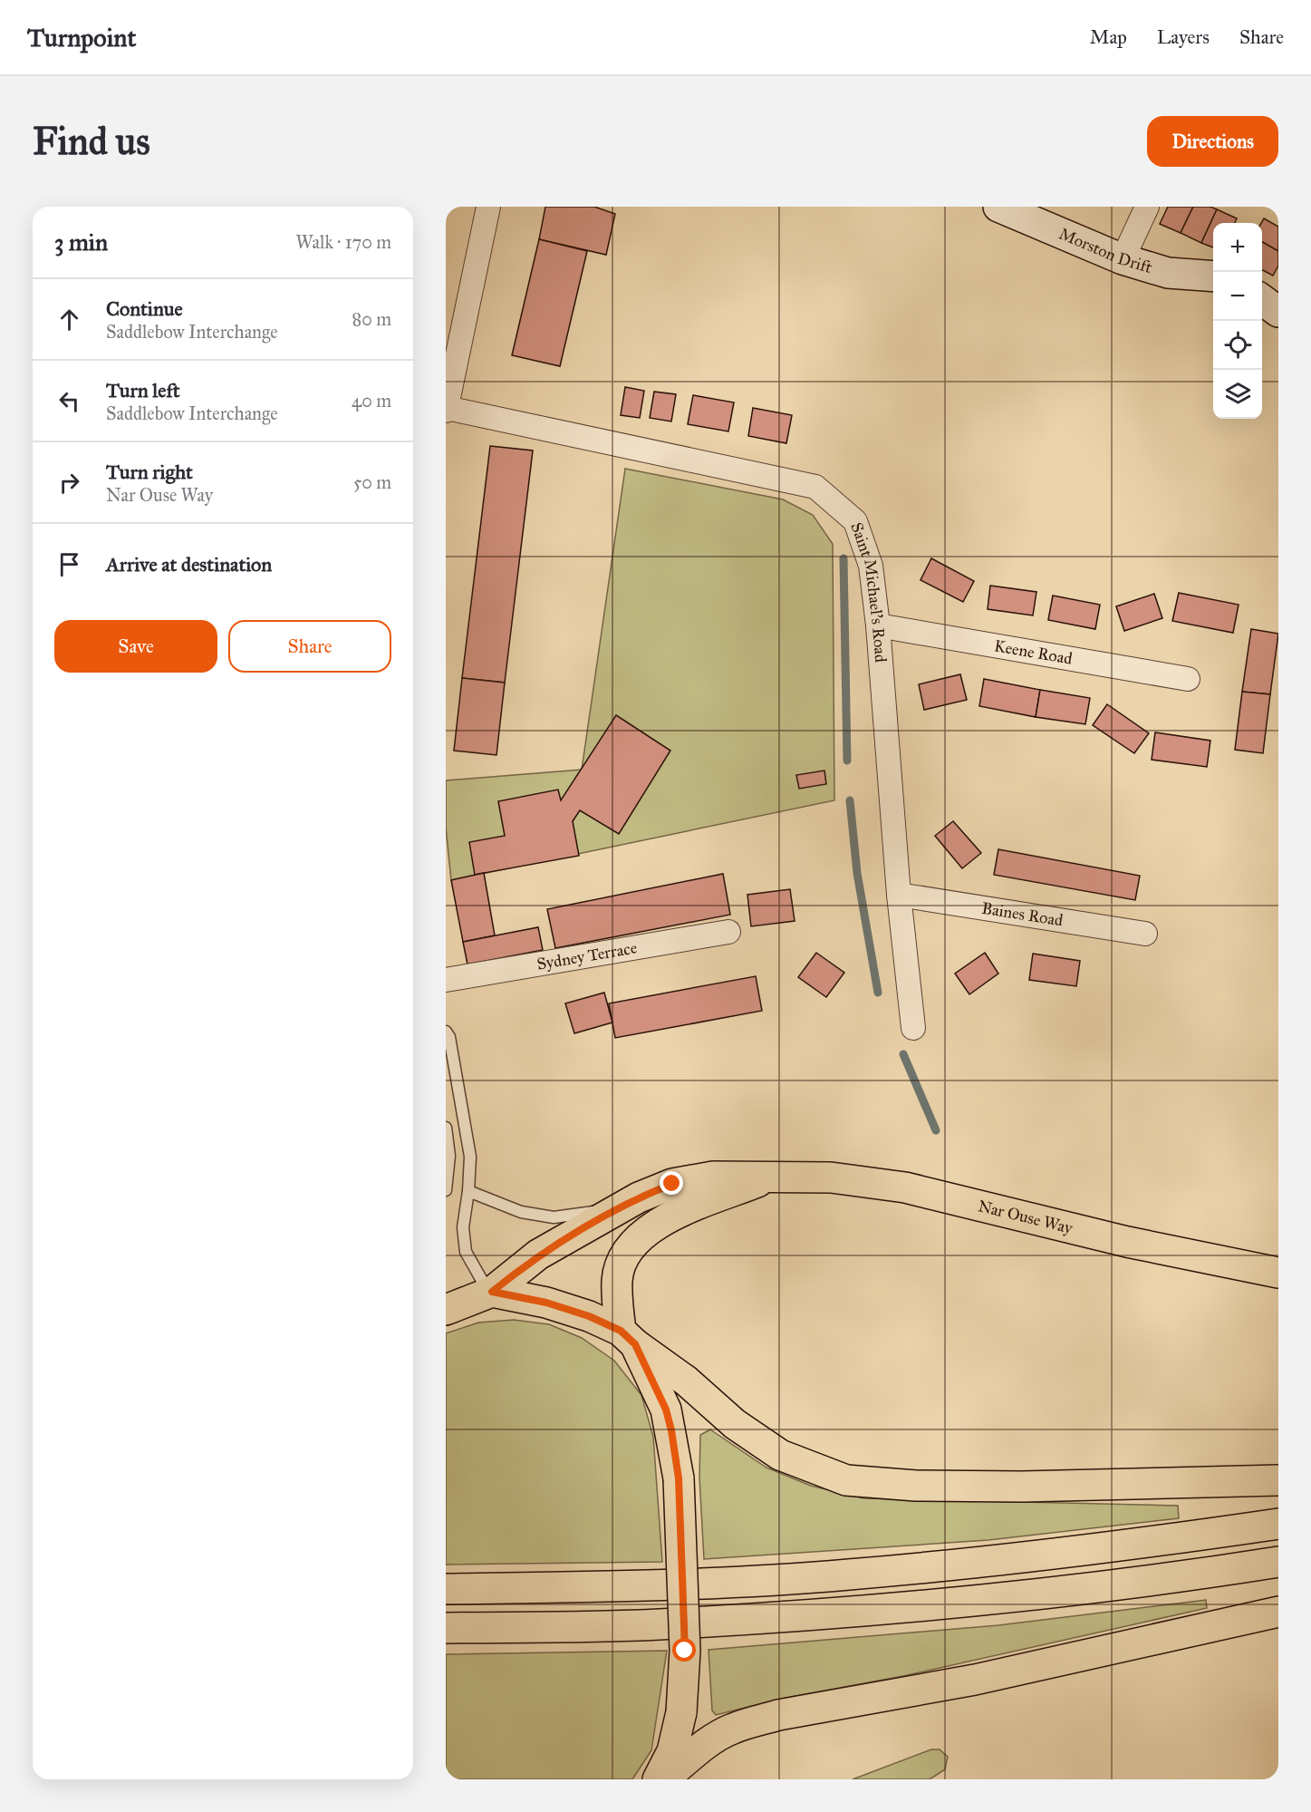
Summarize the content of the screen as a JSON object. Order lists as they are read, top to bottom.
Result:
{
  "streets": {
    "main road": ["Nar Ouse Way"],
    "street": [
      "Morston Drift",
      "Saint Michael's Road",
      "Keene Road",
      "Baines Road",
      "Sydney Terrace"
    ]
  },
  "crossings": [
    ["Saint Michael's Road", "Keene Road"],
    ["Saint Michael's Road", "Baines Road"]
  ],
  "page": {
    "header": "Turnpoint",
    "nav": ["Map", "Layers", "Share"],
    "buttons": [
      "Directions",
      ["Save", "Share"]
    ],
    "title": "Find us",
    "heading": ["3 min", "Walk · 170 m"],
    "map_buttons": ["+", "−"],
    "list": [
      ["Continue", "Saddlebow Interchange", "80 m"],
      ["Turn left", "Saddlebow Interchange", "40 m"],
      ["Turn right", "Nar Ouse Way", "50 m"],
      "Arrive at destination"
    ]
  }
}
